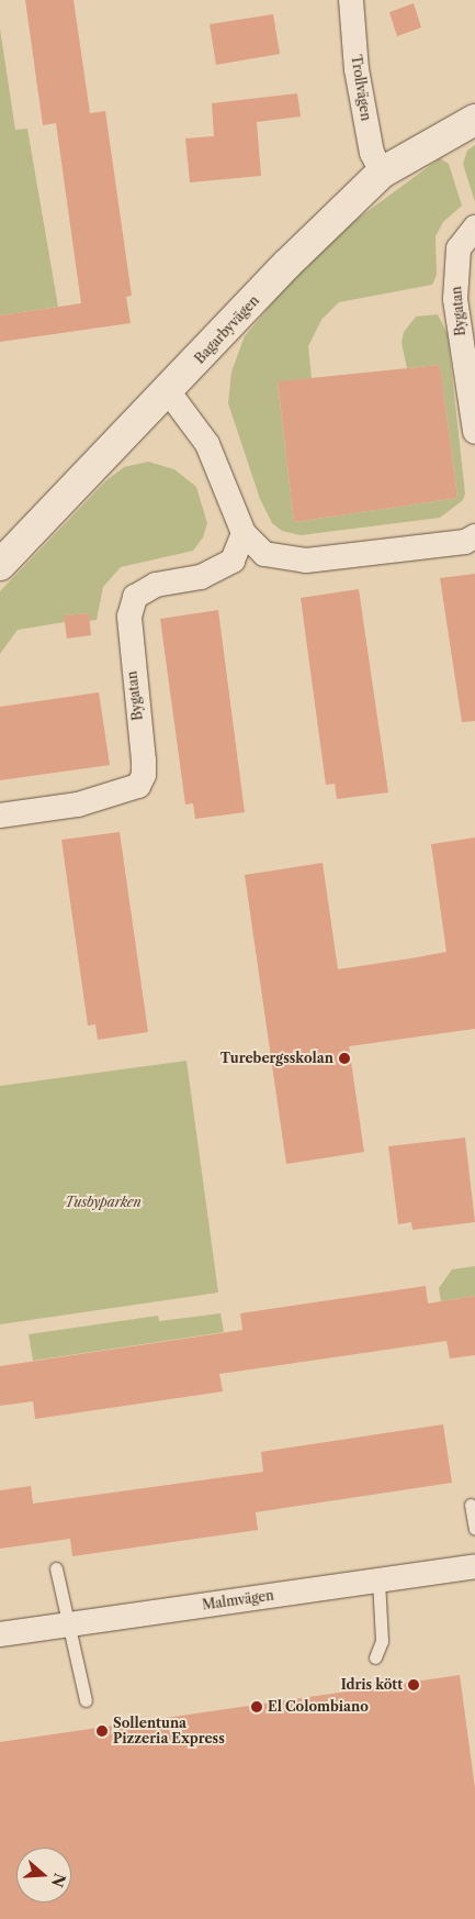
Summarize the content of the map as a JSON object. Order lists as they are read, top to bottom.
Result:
{
  "streets": {
    "street": [
      "Trollvägen",
      "Bygatan",
      "Bagarbyvägen",
      "Malmvägen"
    ]
  },
  "crossings": [
    ["Trollvägen", "Bagarbyvägen"]
  ],
  "parks": ["Tusbyparken"],
  "places": [
    "Turebergsskolan",
    "Idris kött",
    "El Colombiano",
    "Sollentuna Pizzeria Express"
  ],
  "north": "right"
}
